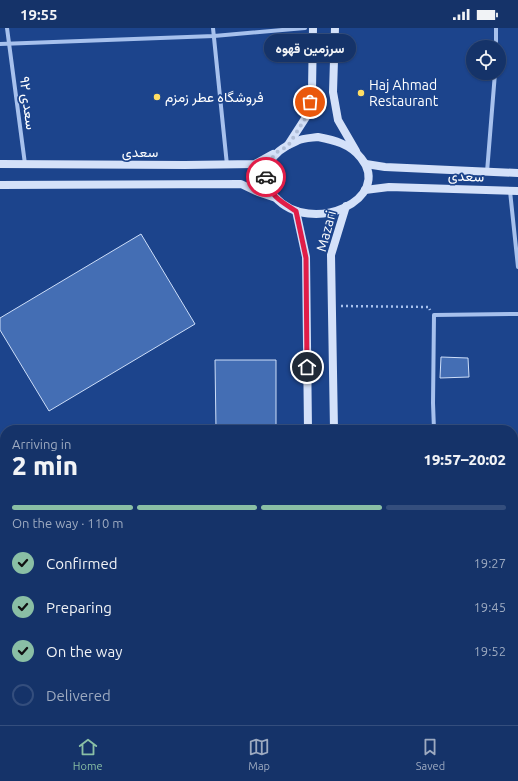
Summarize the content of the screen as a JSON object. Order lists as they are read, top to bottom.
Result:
{
  "streets": {
    "main road": ["سعدی", "Mazari"],
    "street": ["سعدی ۹۲"]
  },
  "crossings": [
    ["سعدی ۹۲", "سعدی"],
    ["سعدی", "Mazari"]
  ],
  "places": ["Haj Ahmad Restaurant", "فروشگاه عطر زمزم", "سرزمین قهوه"],
  "page": {
    "status": "19:55",
    "bubble": "سرزمین قهوه",
    "heading": ["2 min", "Arriving in", "19:57–20:02"],
    "bar": "On the way · 110 m",
    "list": [
      ["Confirmed", "19:27"],
      ["Preparing", "19:45"],
      ["On the way", "19:52"],
      "Delivered"
    ],
    "tabs": ["Home", "Map", "Saved"]
  }
}
